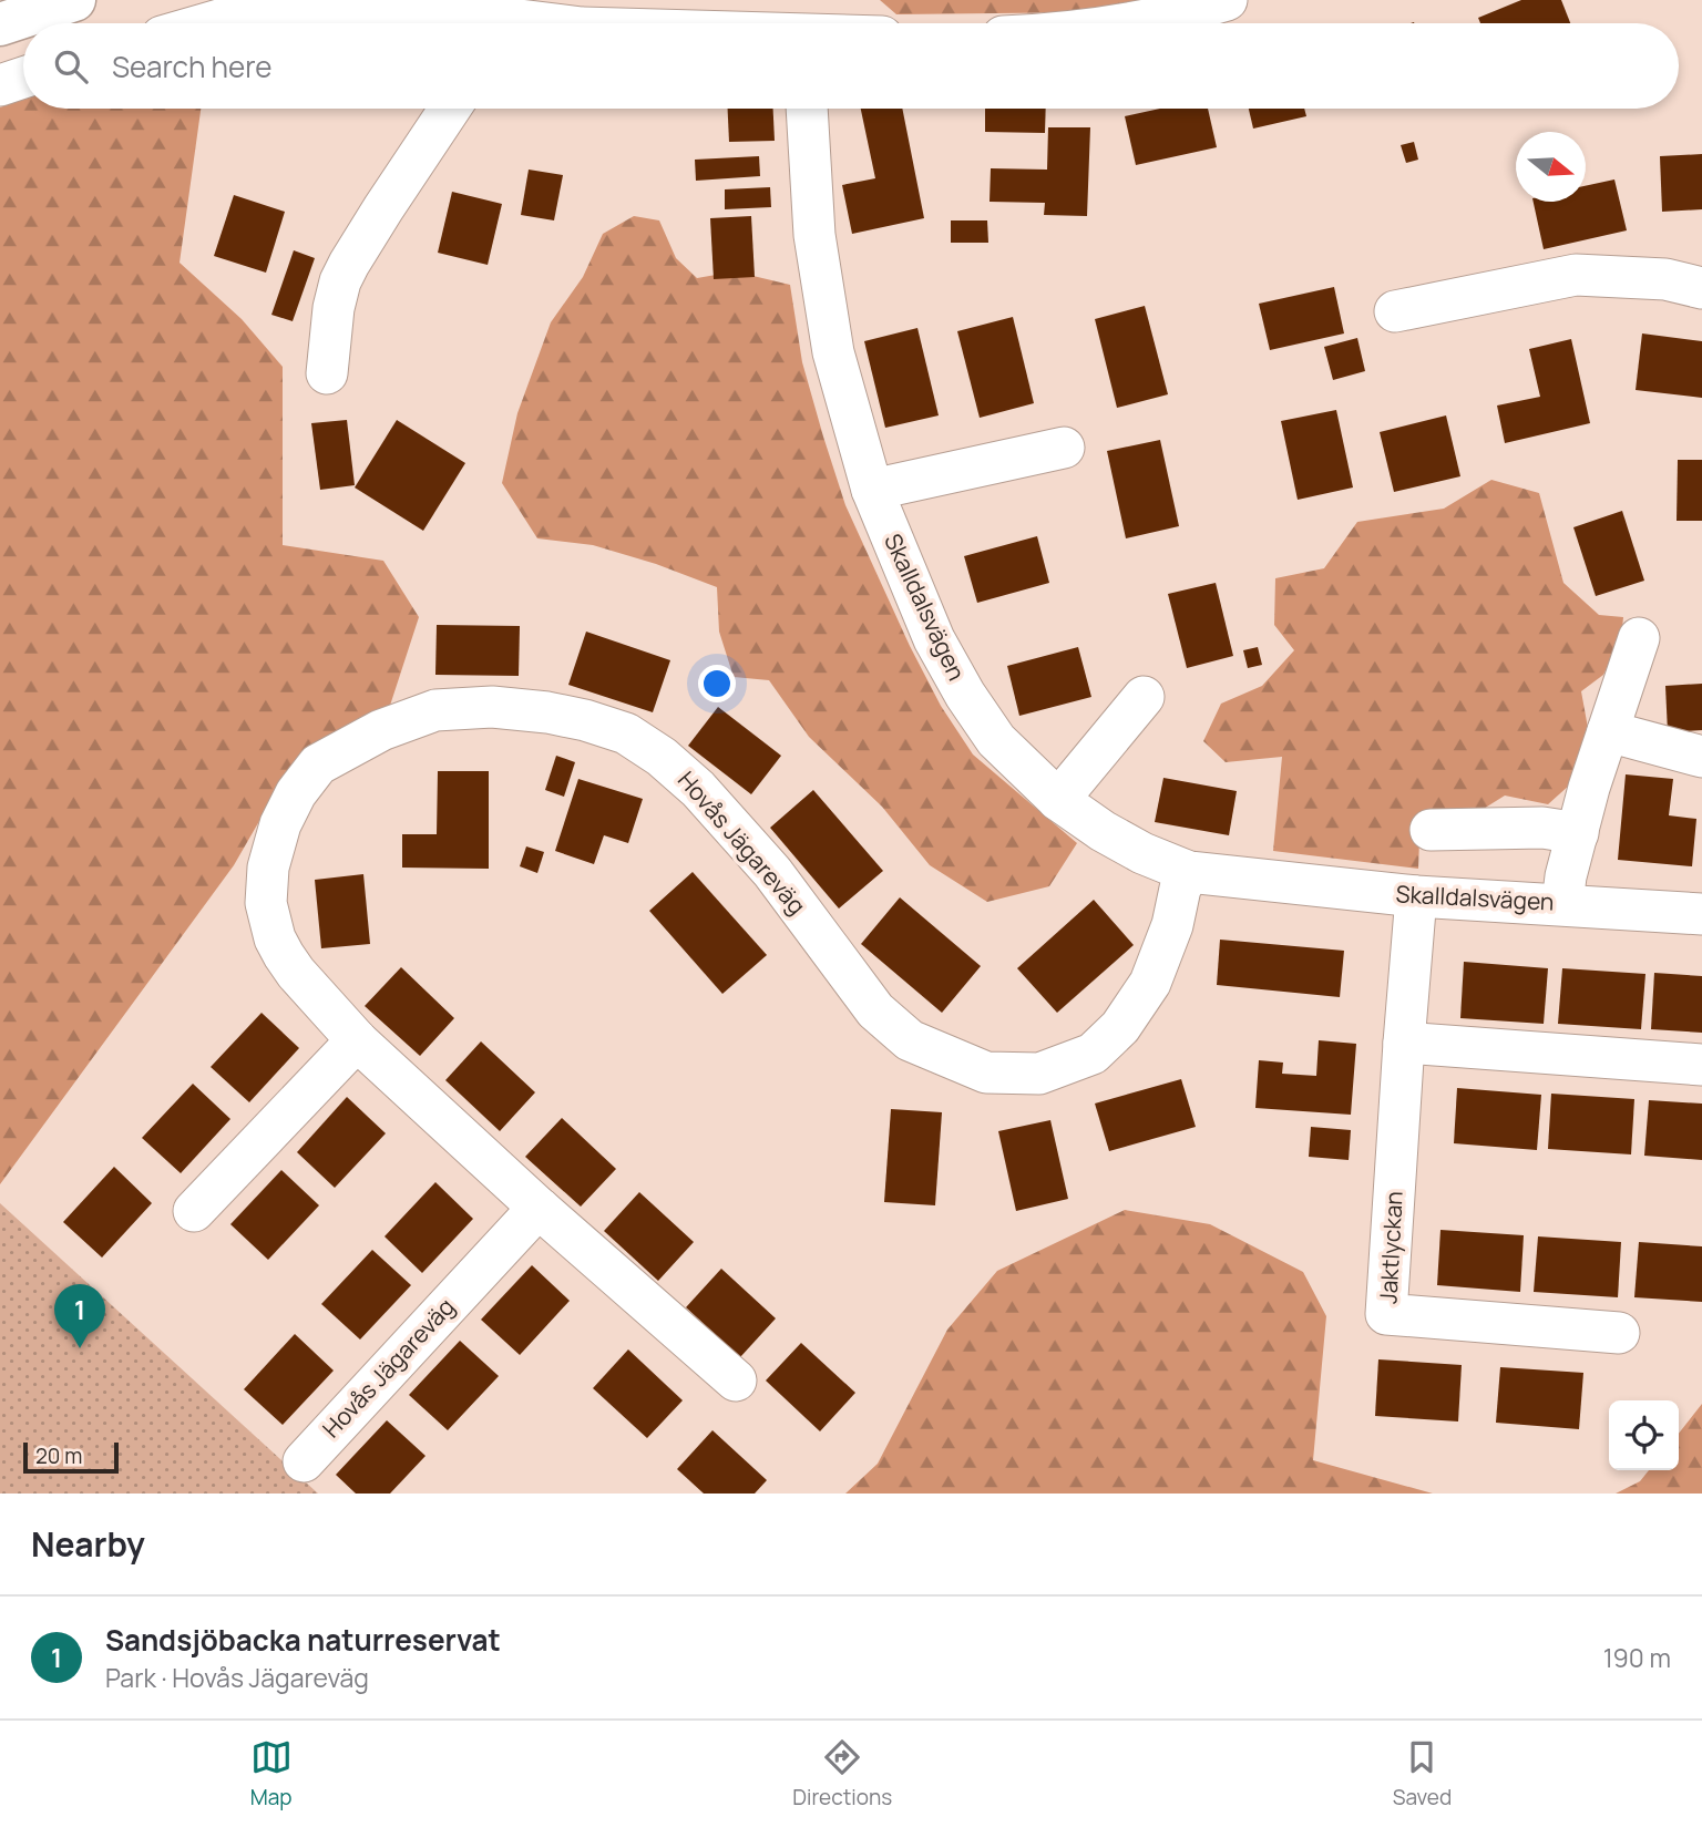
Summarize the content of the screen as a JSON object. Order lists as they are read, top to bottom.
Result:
{
  "streets": {
    "street": ["Skalldalsvägen", "Hovås Jägareväg", "Jaktlyckan"]
  },
  "crossings": [
    ["Skalldalsvägen", "Hovås Jägareväg"],
    ["Skalldalsvägen", "Jaktlyckan"]
  ],
  "scale_bar": "20 m",
  "north": "right",
  "page": {
    "search": "Search here",
    "pins": "1",
    "scale": "20 m",
    "heading": "Nearby",
    "list": [
      {
        "mark": "1",
        "name": "Sandsjöbacka naturreservat",
        "note": "Park · Hovås Jägareväg",
        "value": "190 m"
      }
    ],
    "nav": ["Map", "Directions", "Saved"]
  }
}
